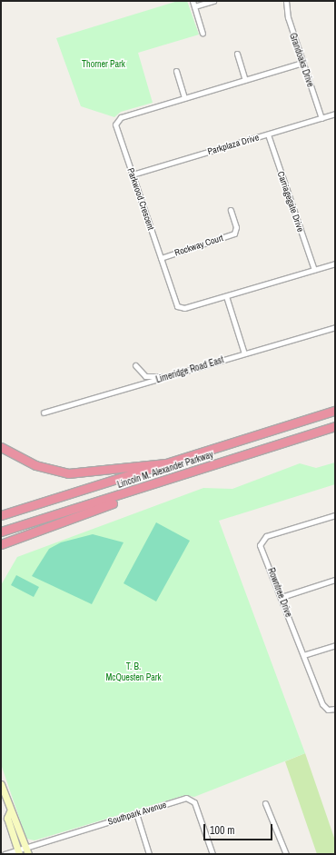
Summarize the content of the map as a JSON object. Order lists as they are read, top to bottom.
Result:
{
  "streets": {
    "highway": ["Lincoln M. Alexander Parkway"],
    "street": [
      "Grandoaks Drive",
      "Parkplaza Drive",
      "Parkwood Crescent",
      "Carriagegate Drive",
      "Rockway Court",
      "Limeridge Road East",
      "Rowntree Drive",
      "Southpark Avenue"
    ]
  },
  "crossings": [
    ["Grandoaks Drive", "Parkplaza Drive"],
    ["Grandoaks Drive", "Parkwood Crescent"],
    ["Parkplaza Drive", "Parkwood Crescent"],
    ["Parkplaza Drive", "Carriagegate Drive"],
    ["Parkwood Crescent", "Carriagegate Drive"],
    ["Parkwood Crescent", "Rockway Court"]
  ],
  "parks": ["Thorner Park", "T. B. McQuesten Park"],
  "scale_bar": "100 m"
}
